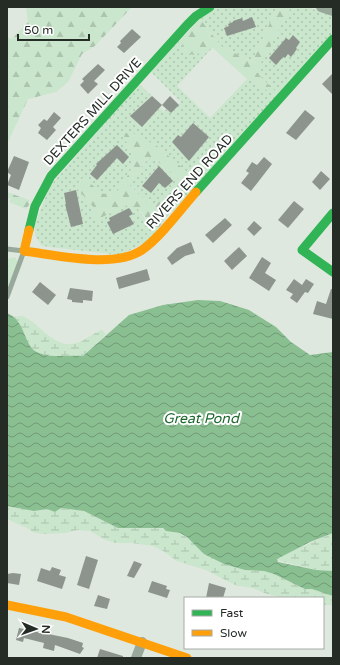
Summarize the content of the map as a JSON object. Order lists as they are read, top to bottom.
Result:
{
  "streets": {
    "street": ["DEXTERS MILL DRIVE", "RIVERS END ROAD"]
  },
  "crossings": [
    ["DEXTERS MILL DRIVE", "RIVERS END ROAD"]
  ],
  "water": ["Great Pond"],
  "legend": ["Fast", "Slow"],
  "scale_bar": "50 m",
  "north": "right"
}
